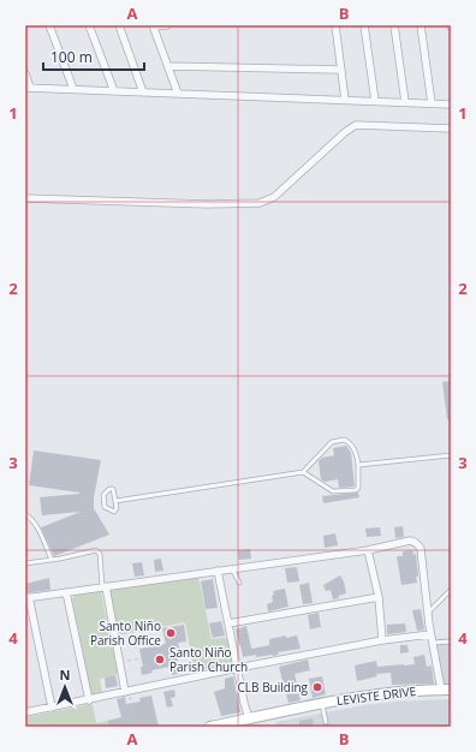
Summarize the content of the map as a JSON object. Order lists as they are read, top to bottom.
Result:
{
  "streets": {
    "main road": ["LEVISTE DRIVE"]
  },
  "places": ["Santo Niño Parish Office", "Santo Niño Parish Church", "CLB Building"],
  "scale_bar": "100 m",
  "north": "top",
  "grid": {
    "columns": ["A", "B"],
    "rows": [
      "1",
      "2",
      "3",
      "4"
    ]
  }
}
